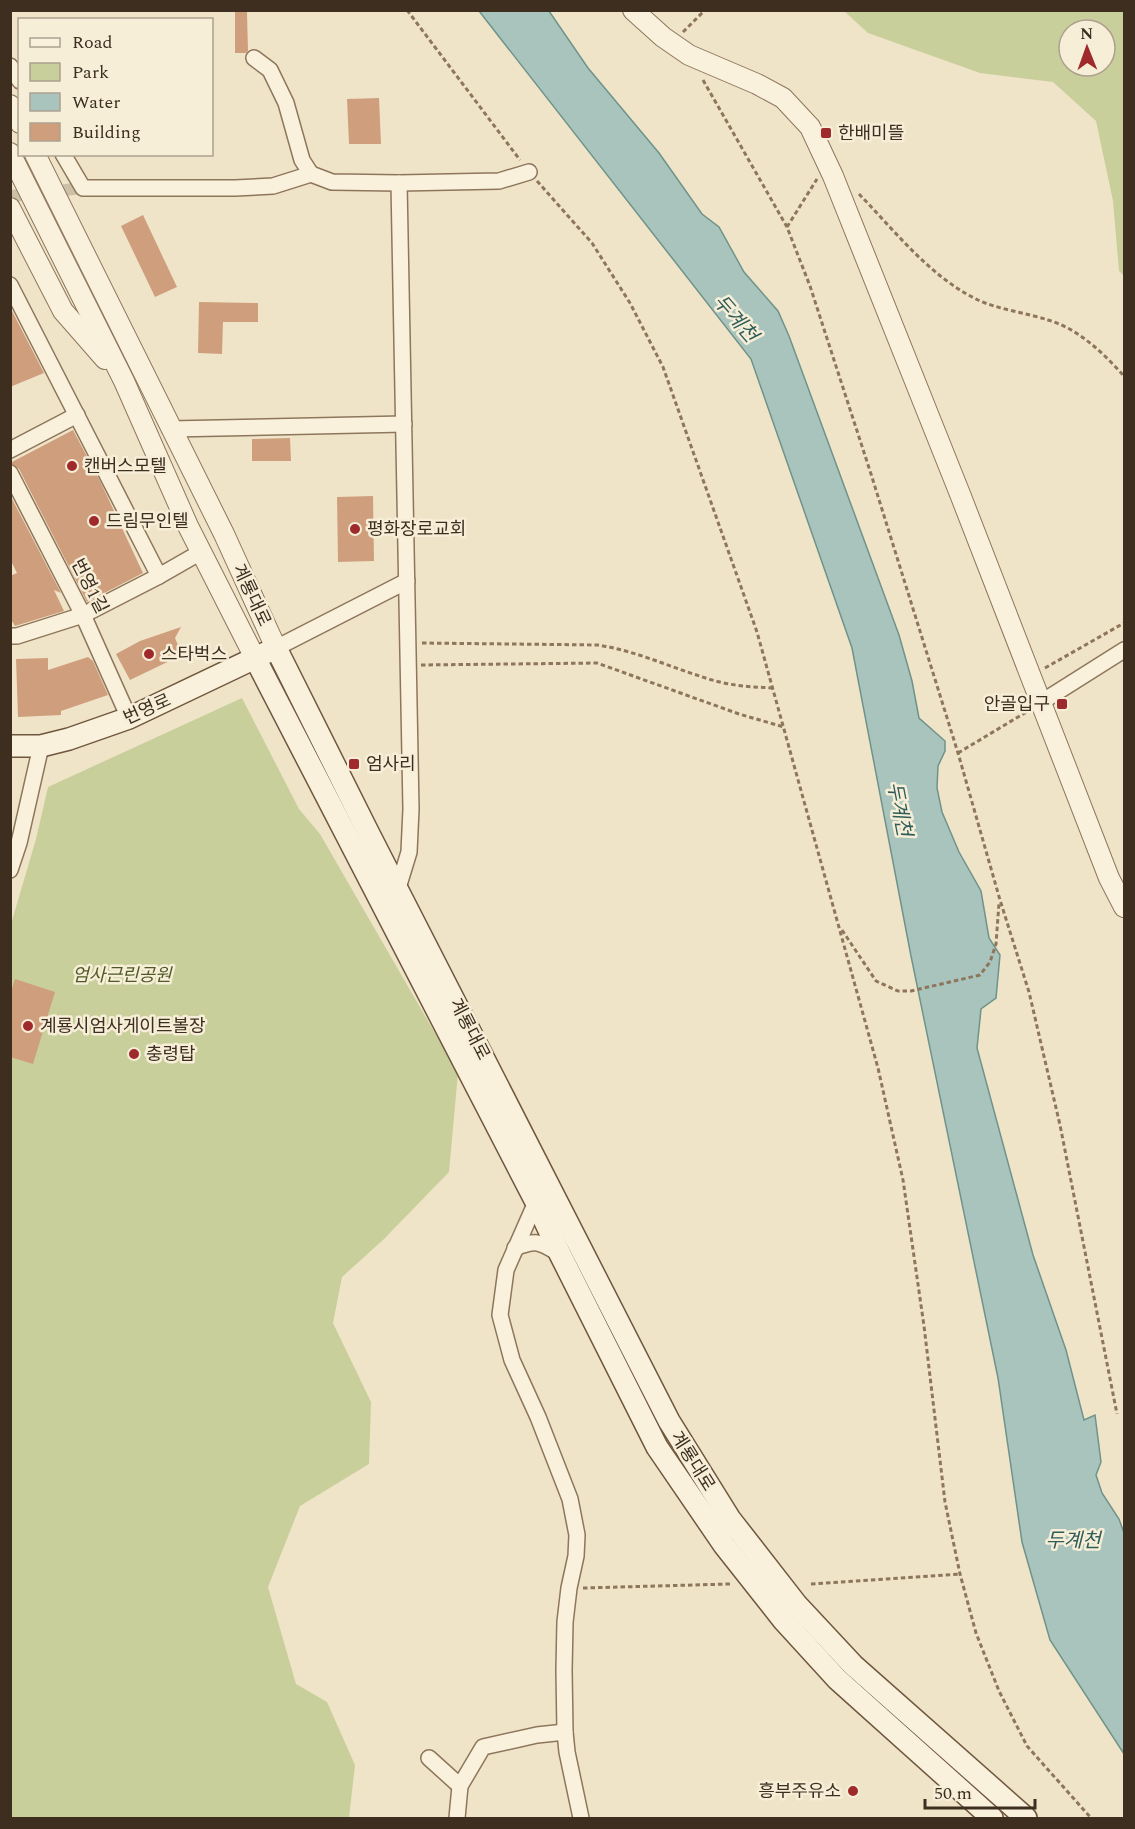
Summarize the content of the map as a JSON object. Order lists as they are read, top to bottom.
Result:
{
  "streets": {
    "main road": ["계룡대로", "번영로"],
    "street": ["번영1길"]
  },
  "crossings": [
    ["번영1길", "번영로"],
    ["계룡대로", "번영로"]
  ],
  "water": ["두계천"],
  "parks": ["엄사근린공원"],
  "places": {
    "transit": ["한배미뜰", "안골입구", "엄사리"],
    "other": [
      "캔버스모텔",
      "드림무인텔",
      "평화장로교회",
      "스타벅스",
      "계룡시엄사게이트볼장",
      "충령탑",
      "흥부주유소"
    ]
  },
  "legend": [
    "Road",
    "Park",
    "Water",
    "Building"
  ],
  "scale_bar": "50 m",
  "north": "top"
}
